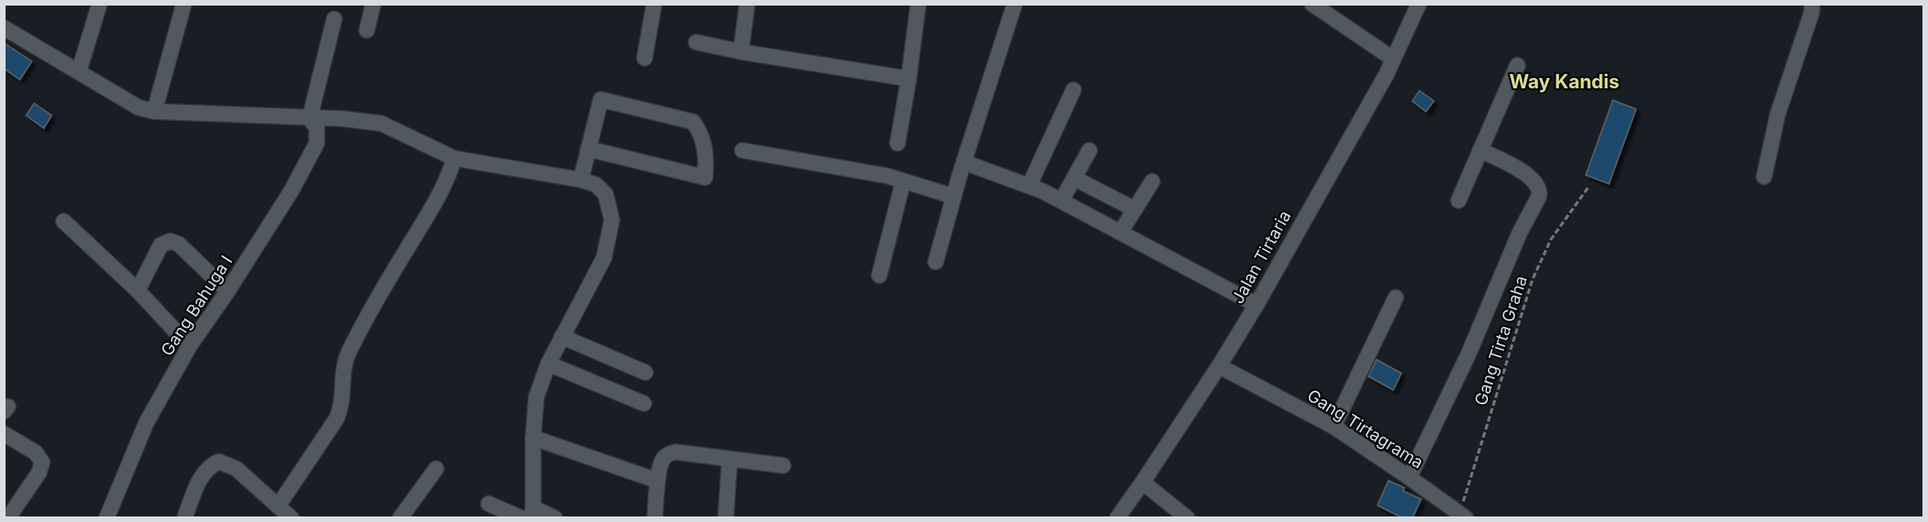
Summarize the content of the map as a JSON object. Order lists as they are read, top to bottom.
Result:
{
  "streets": {
    "street": ["Jalan Tirtaria", "Gang Bahuga I", "Gang Tirtagrama"],
    "path": ["Gang Tirta Graha"]
  },
  "crossings": [
    ["Jalan Tirtaria", "Gang Tirtagrama"],
    ["Gang Tirta Graha", "Gang Tirtagrama"]
  ],
  "districts": ["Way Kandis"]
}
